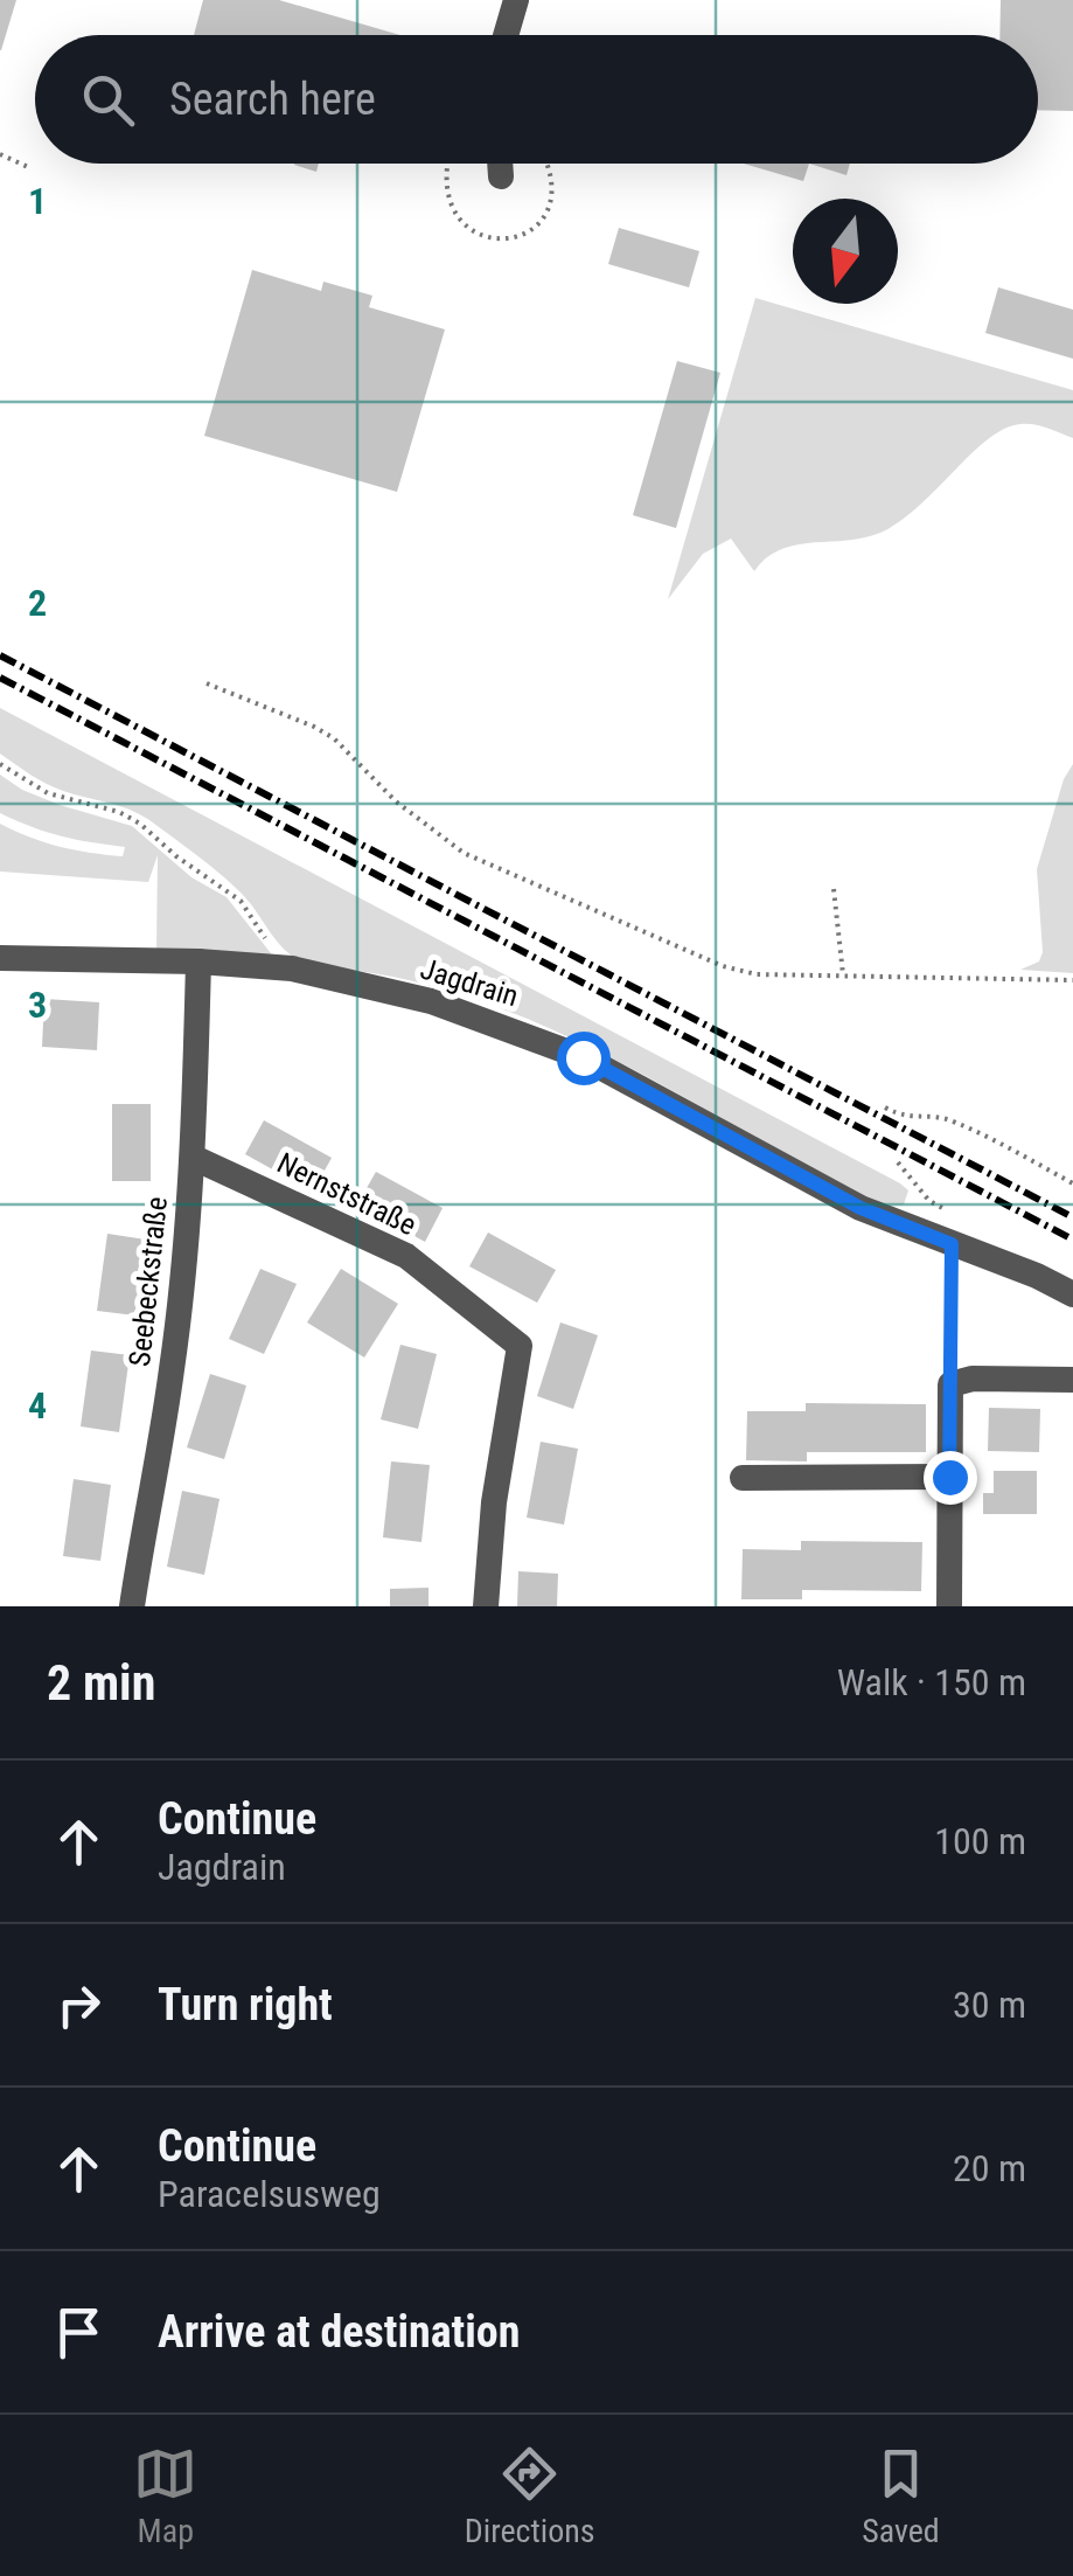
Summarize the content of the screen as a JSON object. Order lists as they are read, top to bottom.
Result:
{
  "streets": {
    "street": ["Jagdrain", "Nernststraße", "Seebeckstraße"]
  },
  "crossings": [
    ["Jagdrain", "Seebeckstraße"],
    ["Nernststraße", "Seebeckstraße"]
  ],
  "north": "bottom",
  "page": {
    "search": "Search here",
    "heading": ["2 min", "Walk · 150 m"],
    "list": [
      ["Continue", "Jagdrain", "100 m"],
      ["Turn right", "30 m"],
      ["Continue", "Paracelsusweg", "20 m"],
      "Arrive at destination"
    ],
    "nav": ["Map", "Directions", "Saved"]
  },
  "grid": {
    "rows": [
      "1",
      "2",
      "3",
      "4"
    ]
  }
}
